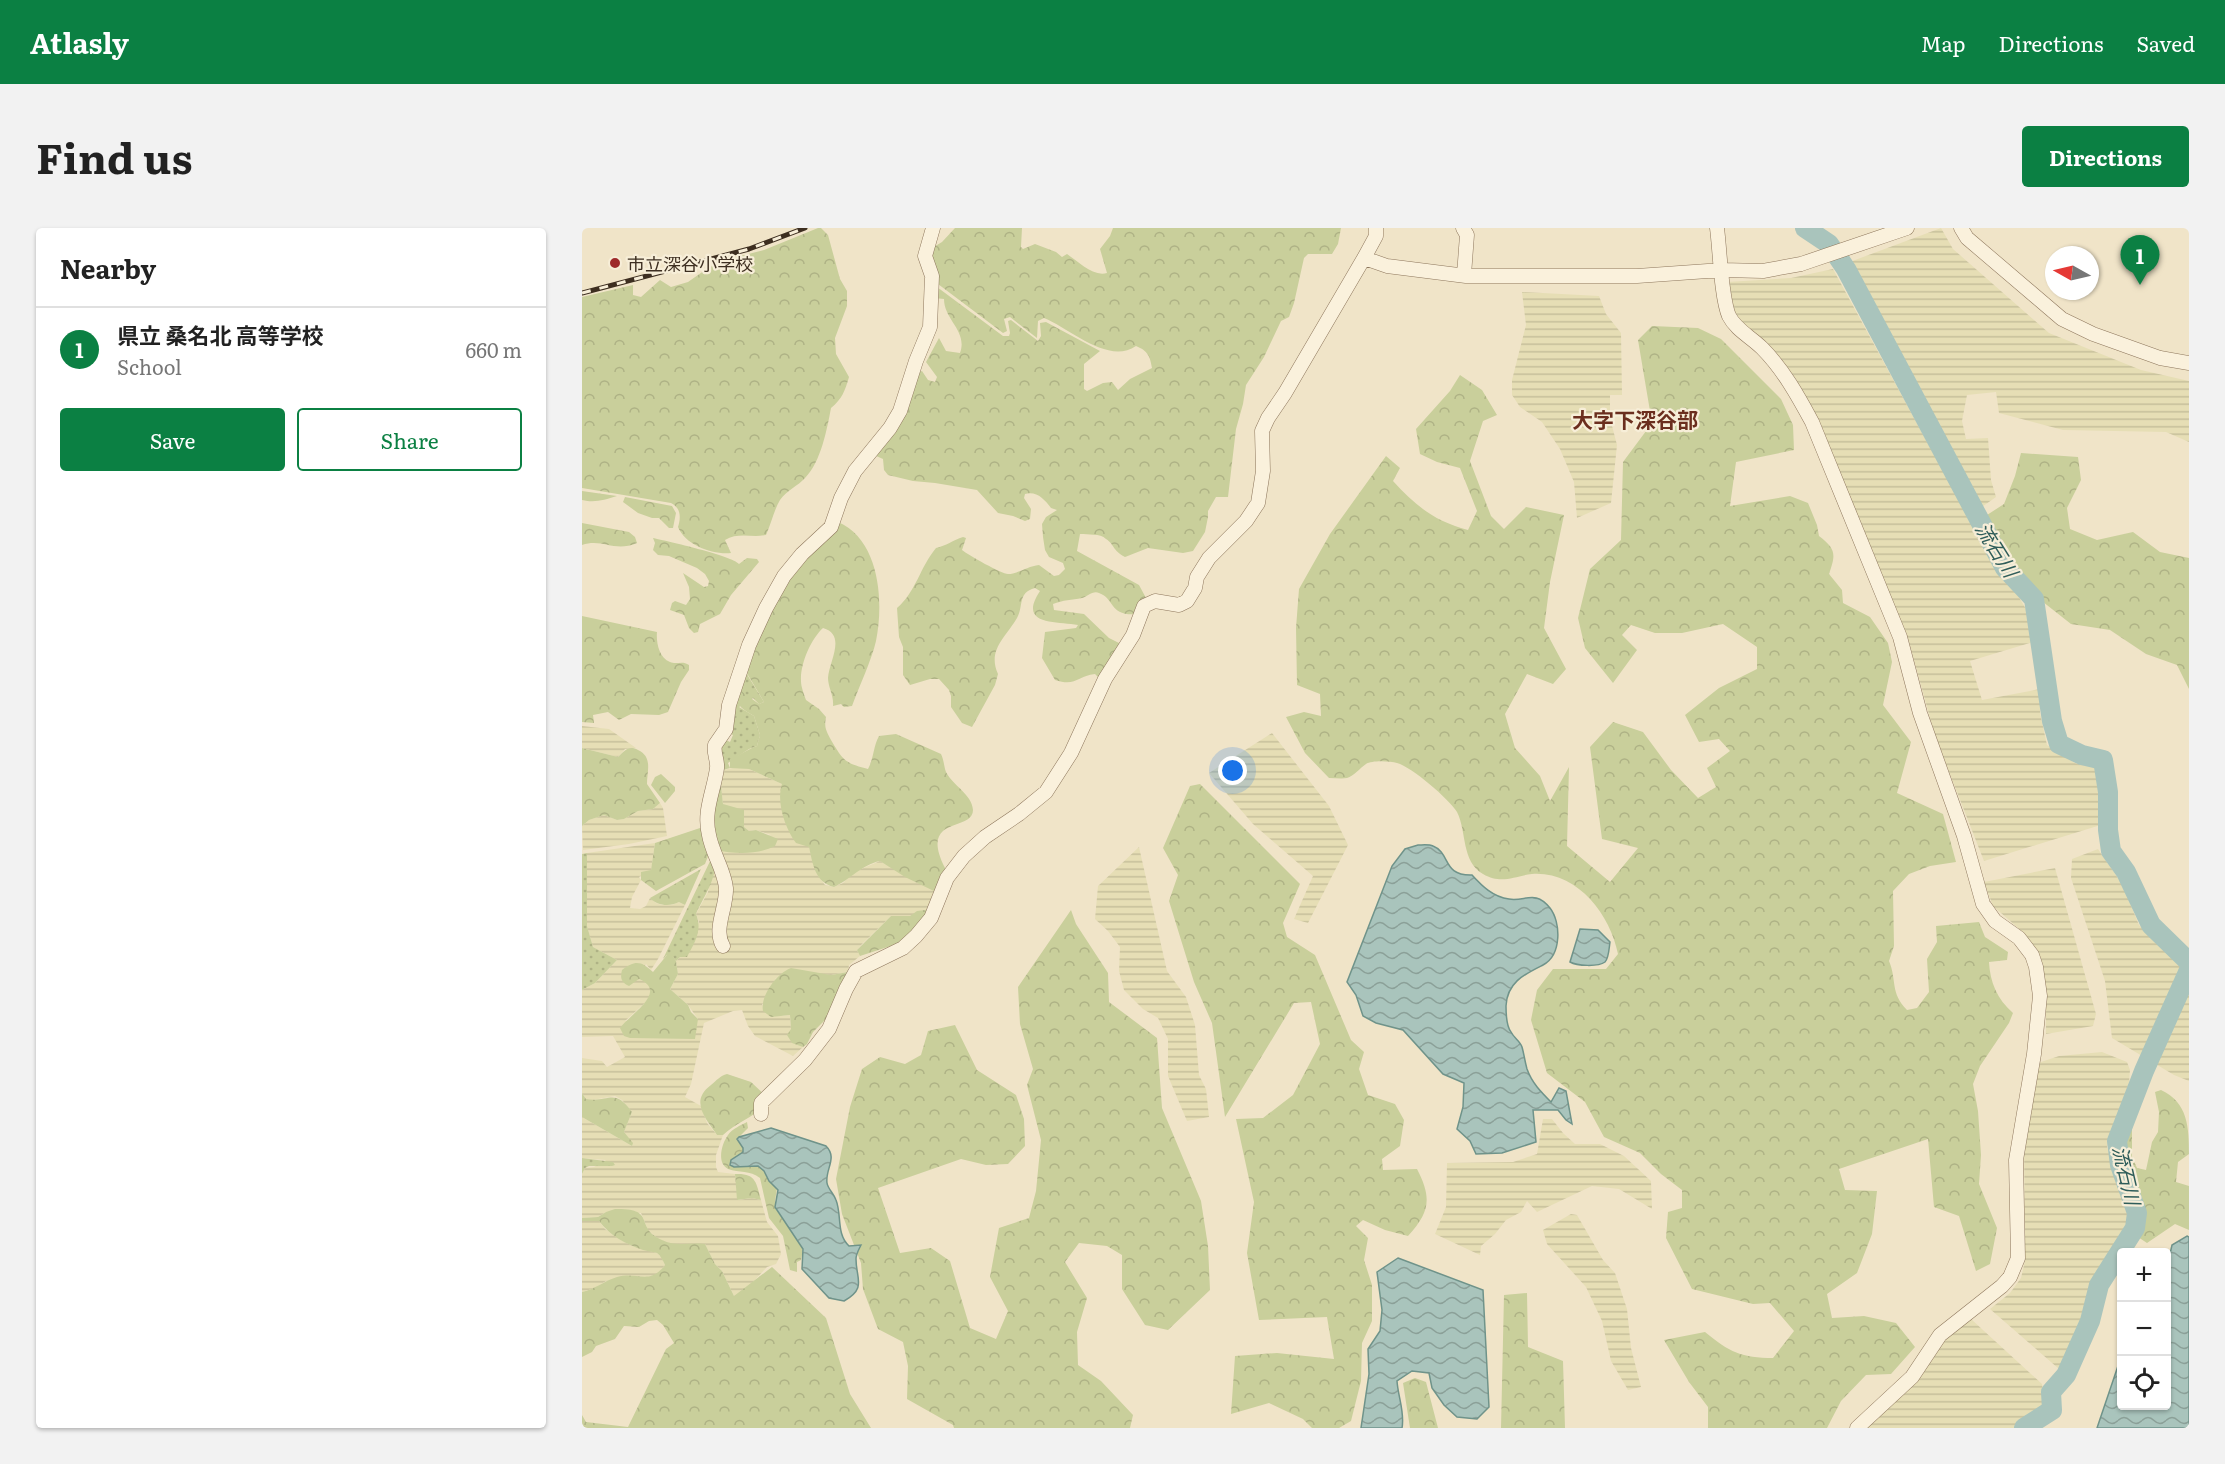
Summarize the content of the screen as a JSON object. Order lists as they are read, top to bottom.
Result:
{
  "districts": ["大字下深谷部"],
  "water": ["流石川"],
  "places": ["市立深谷小学校"],
  "north": "left",
  "page": {
    "header": "Atlasly",
    "nav": ["Map", "Directions", "Saved"],
    "title": "Find us",
    "buttons": [
      "Directions",
      ["Save", "Share"]
    ],
    "heading": "Nearby",
    "pins": "1",
    "list": [
      {
        "mark": "1",
        "name": "県立 桑名北 高等学校",
        "note": "School",
        "value": "660 m"
      }
    ],
    "map_buttons": ["+", "−"]
  }
}
